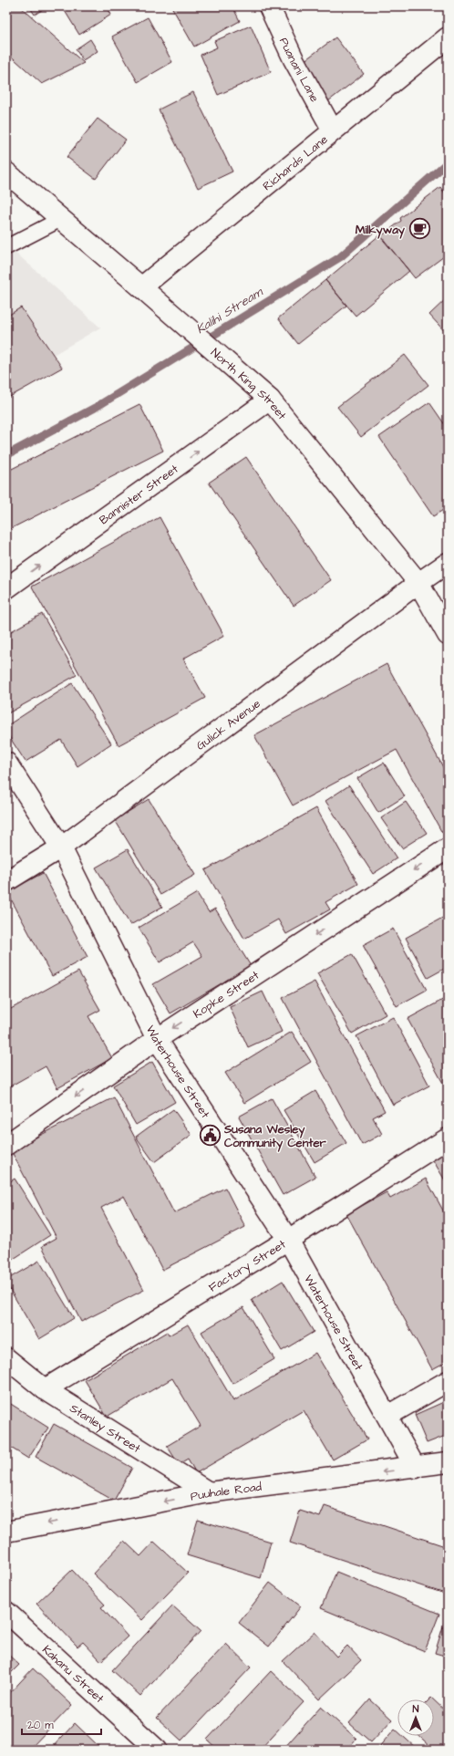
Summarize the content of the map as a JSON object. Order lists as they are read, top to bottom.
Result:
{
  "streets": {
    "street": [
      "Puanani Lane",
      "Richards Lane",
      "North King Street",
      "Bannister Street",
      "Gulick Avenue",
      "Kopke Street",
      "Waterhouse Street",
      "Factory Street",
      "Stanley Street",
      "Puuhale Road",
      "Kahanu Street"
    ]
  },
  "crossings": [
    ["Puanani Lane", "Richards Lane"],
    ["Richards Lane", "North King Street"],
    ["North King Street", "Bannister Street"],
    ["North King Street", "Gulick Avenue"],
    ["Gulick Avenue", "Waterhouse Street"],
    ["Kopke Street", "Waterhouse Street"],
    ["Waterhouse Street", "Factory Street"],
    ["Waterhouse Street", "Puuhale Road"],
    ["Factory Street", "Stanley Street"],
    ["Stanley Street", "Puuhale Road"]
  ],
  "one_way": ["Bannister Street", "Kopke Street", "Puuhale Road"],
  "water": ["Kalihi Stream"],
  "places": {
    "cafe": ["Milkyway"],
    "public building": ["Susana Wesley Community Center"]
  },
  "scale_bar": "20 m",
  "north": "top"
}
